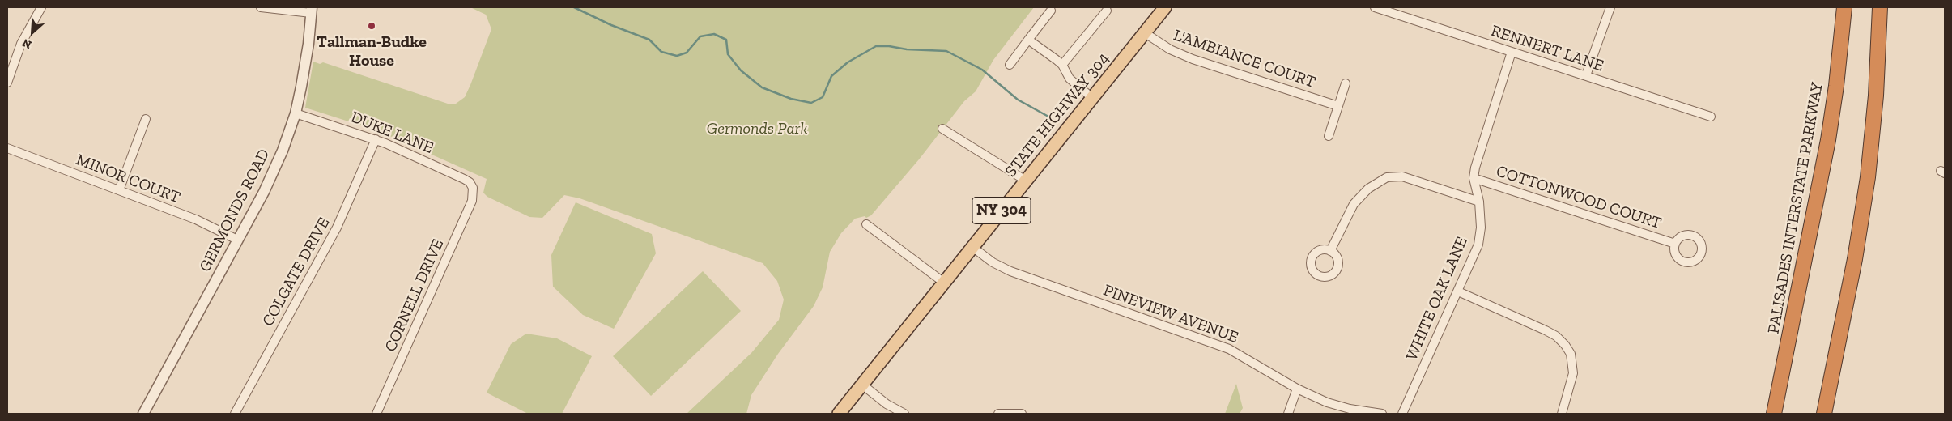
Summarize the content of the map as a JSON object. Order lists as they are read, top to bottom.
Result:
{
  "streets": {
    "highway": ["PALISADES INTERSTATE PARKWAY"],
    "main road": ["STATE HIGHWAY 304", "NY 304"],
    "street": [
      "RENNERT LANE",
      "L'AMBIANCE COURT",
      "DUKE LANE",
      "MINOR COURT",
      "COTTONWOOD COURT",
      "GERMONDS ROAD",
      "COLGATE DRIVE",
      "CORNELL DRIVE",
      "WHITE OAK LANE",
      "PINEVIEW AVENUE"
    ]
  },
  "crossings": [
    ["RENNERT LANE", "WHITE OAK LANE"],
    ["L'AMBIANCE COURT", "STATE HIGHWAY 304"],
    ["STATE HIGHWAY 304", "PINEVIEW AVENUE"],
    ["DUKE LANE", "GERMONDS ROAD"],
    ["DUKE LANE", "COLGATE DRIVE"],
    ["DUKE LANE", "CORNELL DRIVE"],
    ["MINOR COURT", "GERMONDS ROAD"],
    ["COTTONWOOD COURT", "WHITE OAK LANE"]
  ],
  "parks": ["Germonds Park"],
  "places": ["Tallman-Budke House"],
  "north": "bottom left"
}
